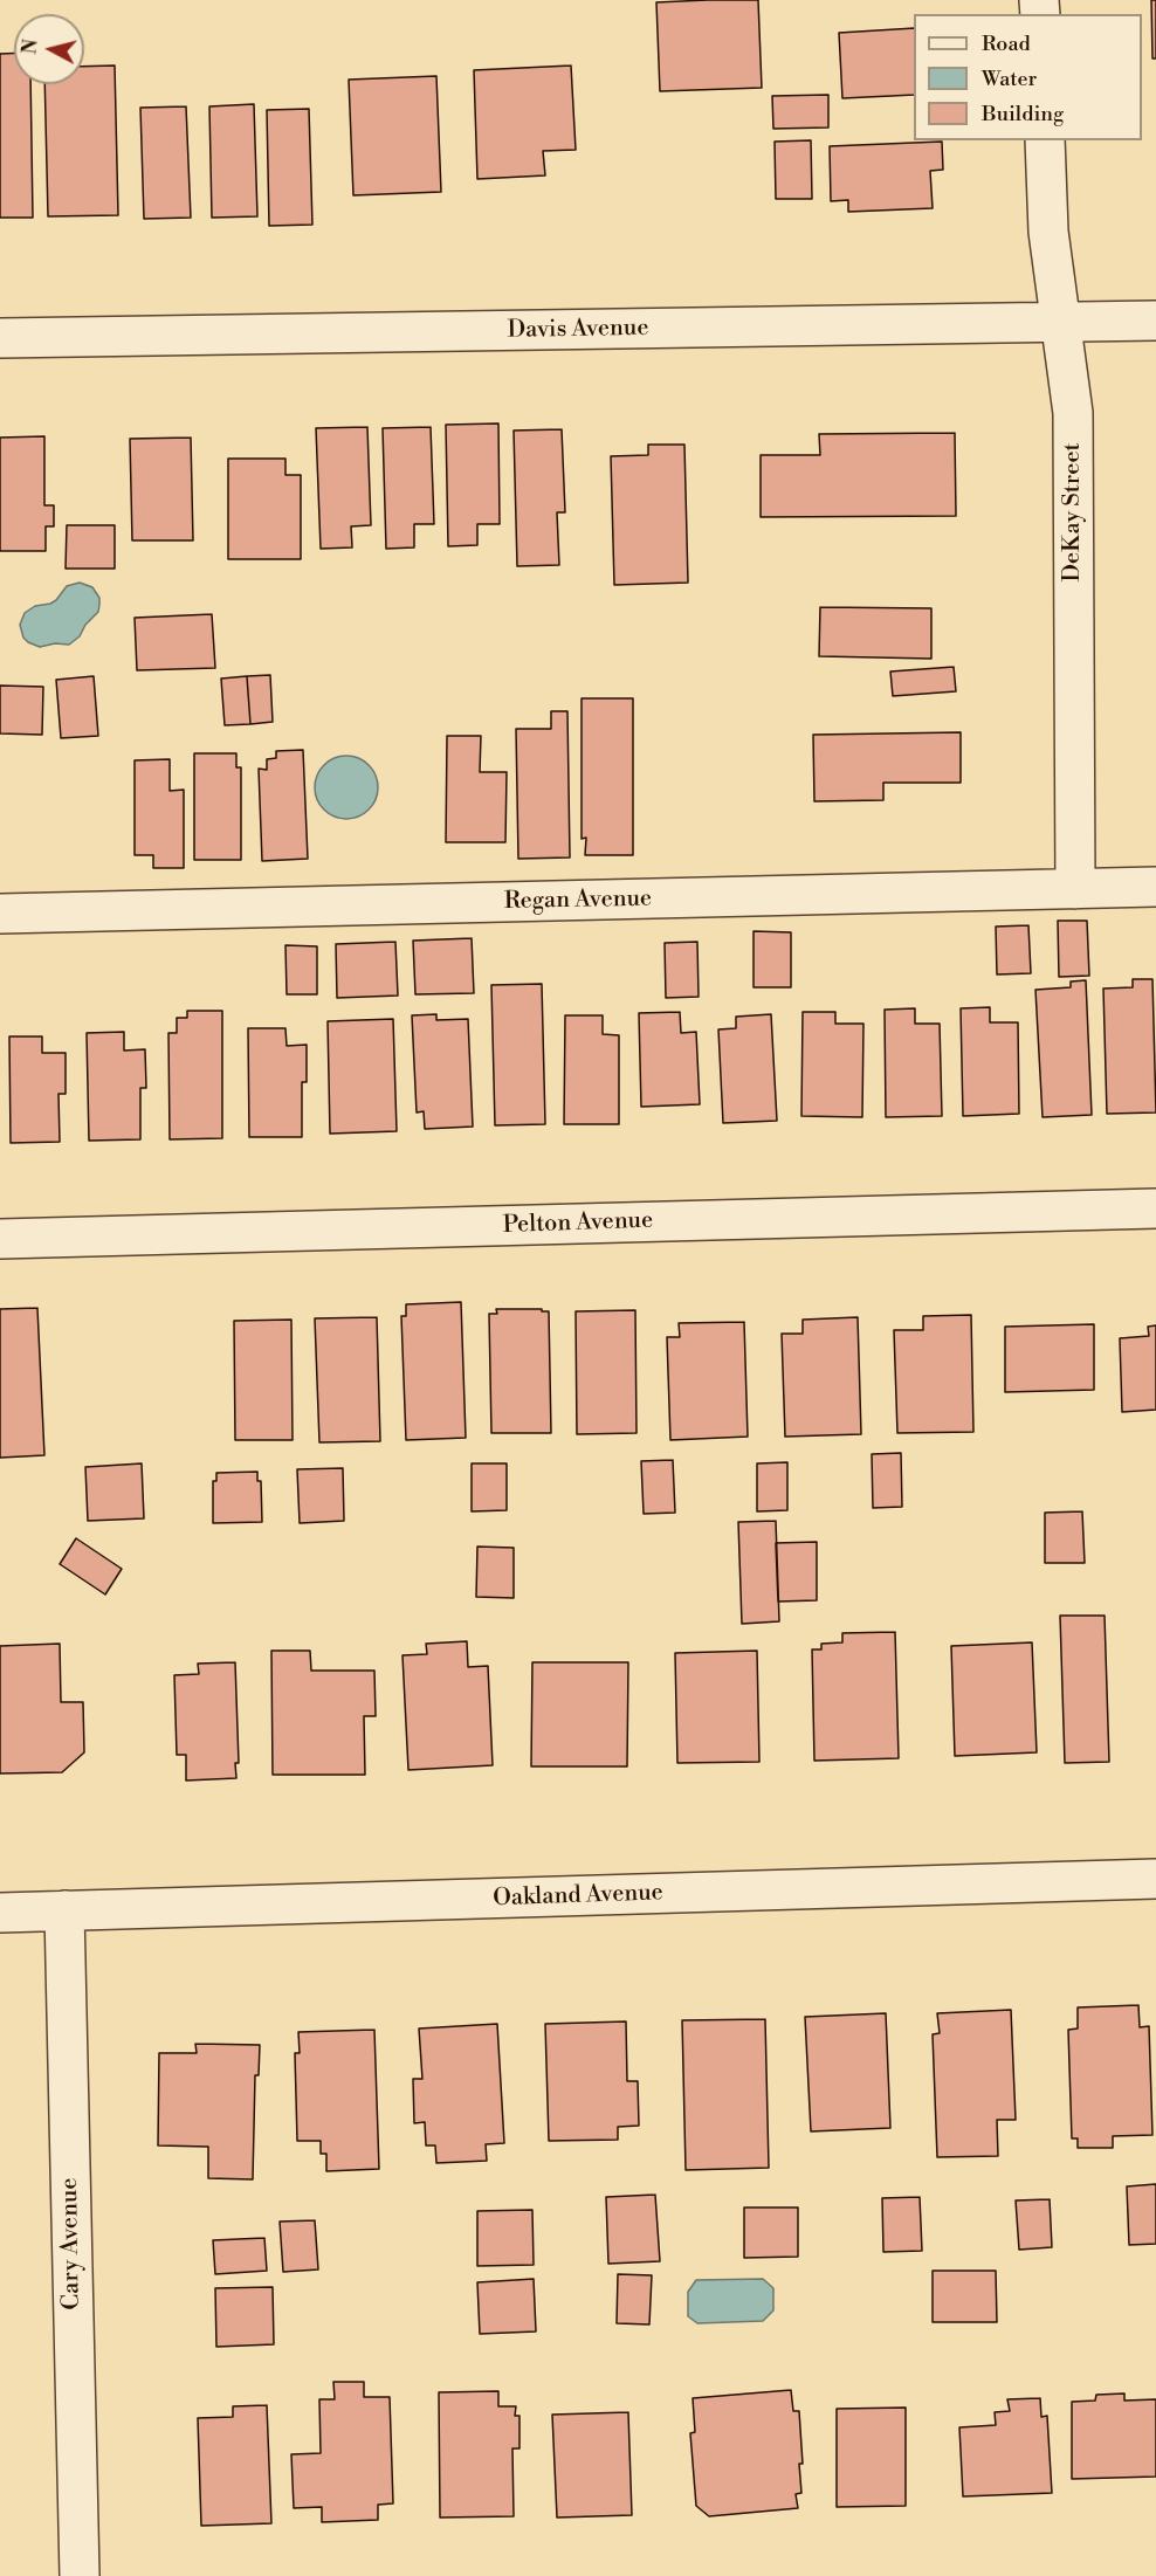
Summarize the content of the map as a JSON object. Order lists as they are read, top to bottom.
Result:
{
  "streets": {
    "street": [
      "Davis Avenue",
      "DeKay Street",
      "Regan Avenue",
      "Pelton Avenue",
      "Oakland Avenue",
      "Cary Avenue"
    ]
  },
  "crossings": [
    ["Davis Avenue", "DeKay Street"],
    ["DeKay Street", "Regan Avenue"],
    ["Oakland Avenue", "Cary Avenue"]
  ],
  "legend": ["Road", "Water", "Building"],
  "north": "left"
}
